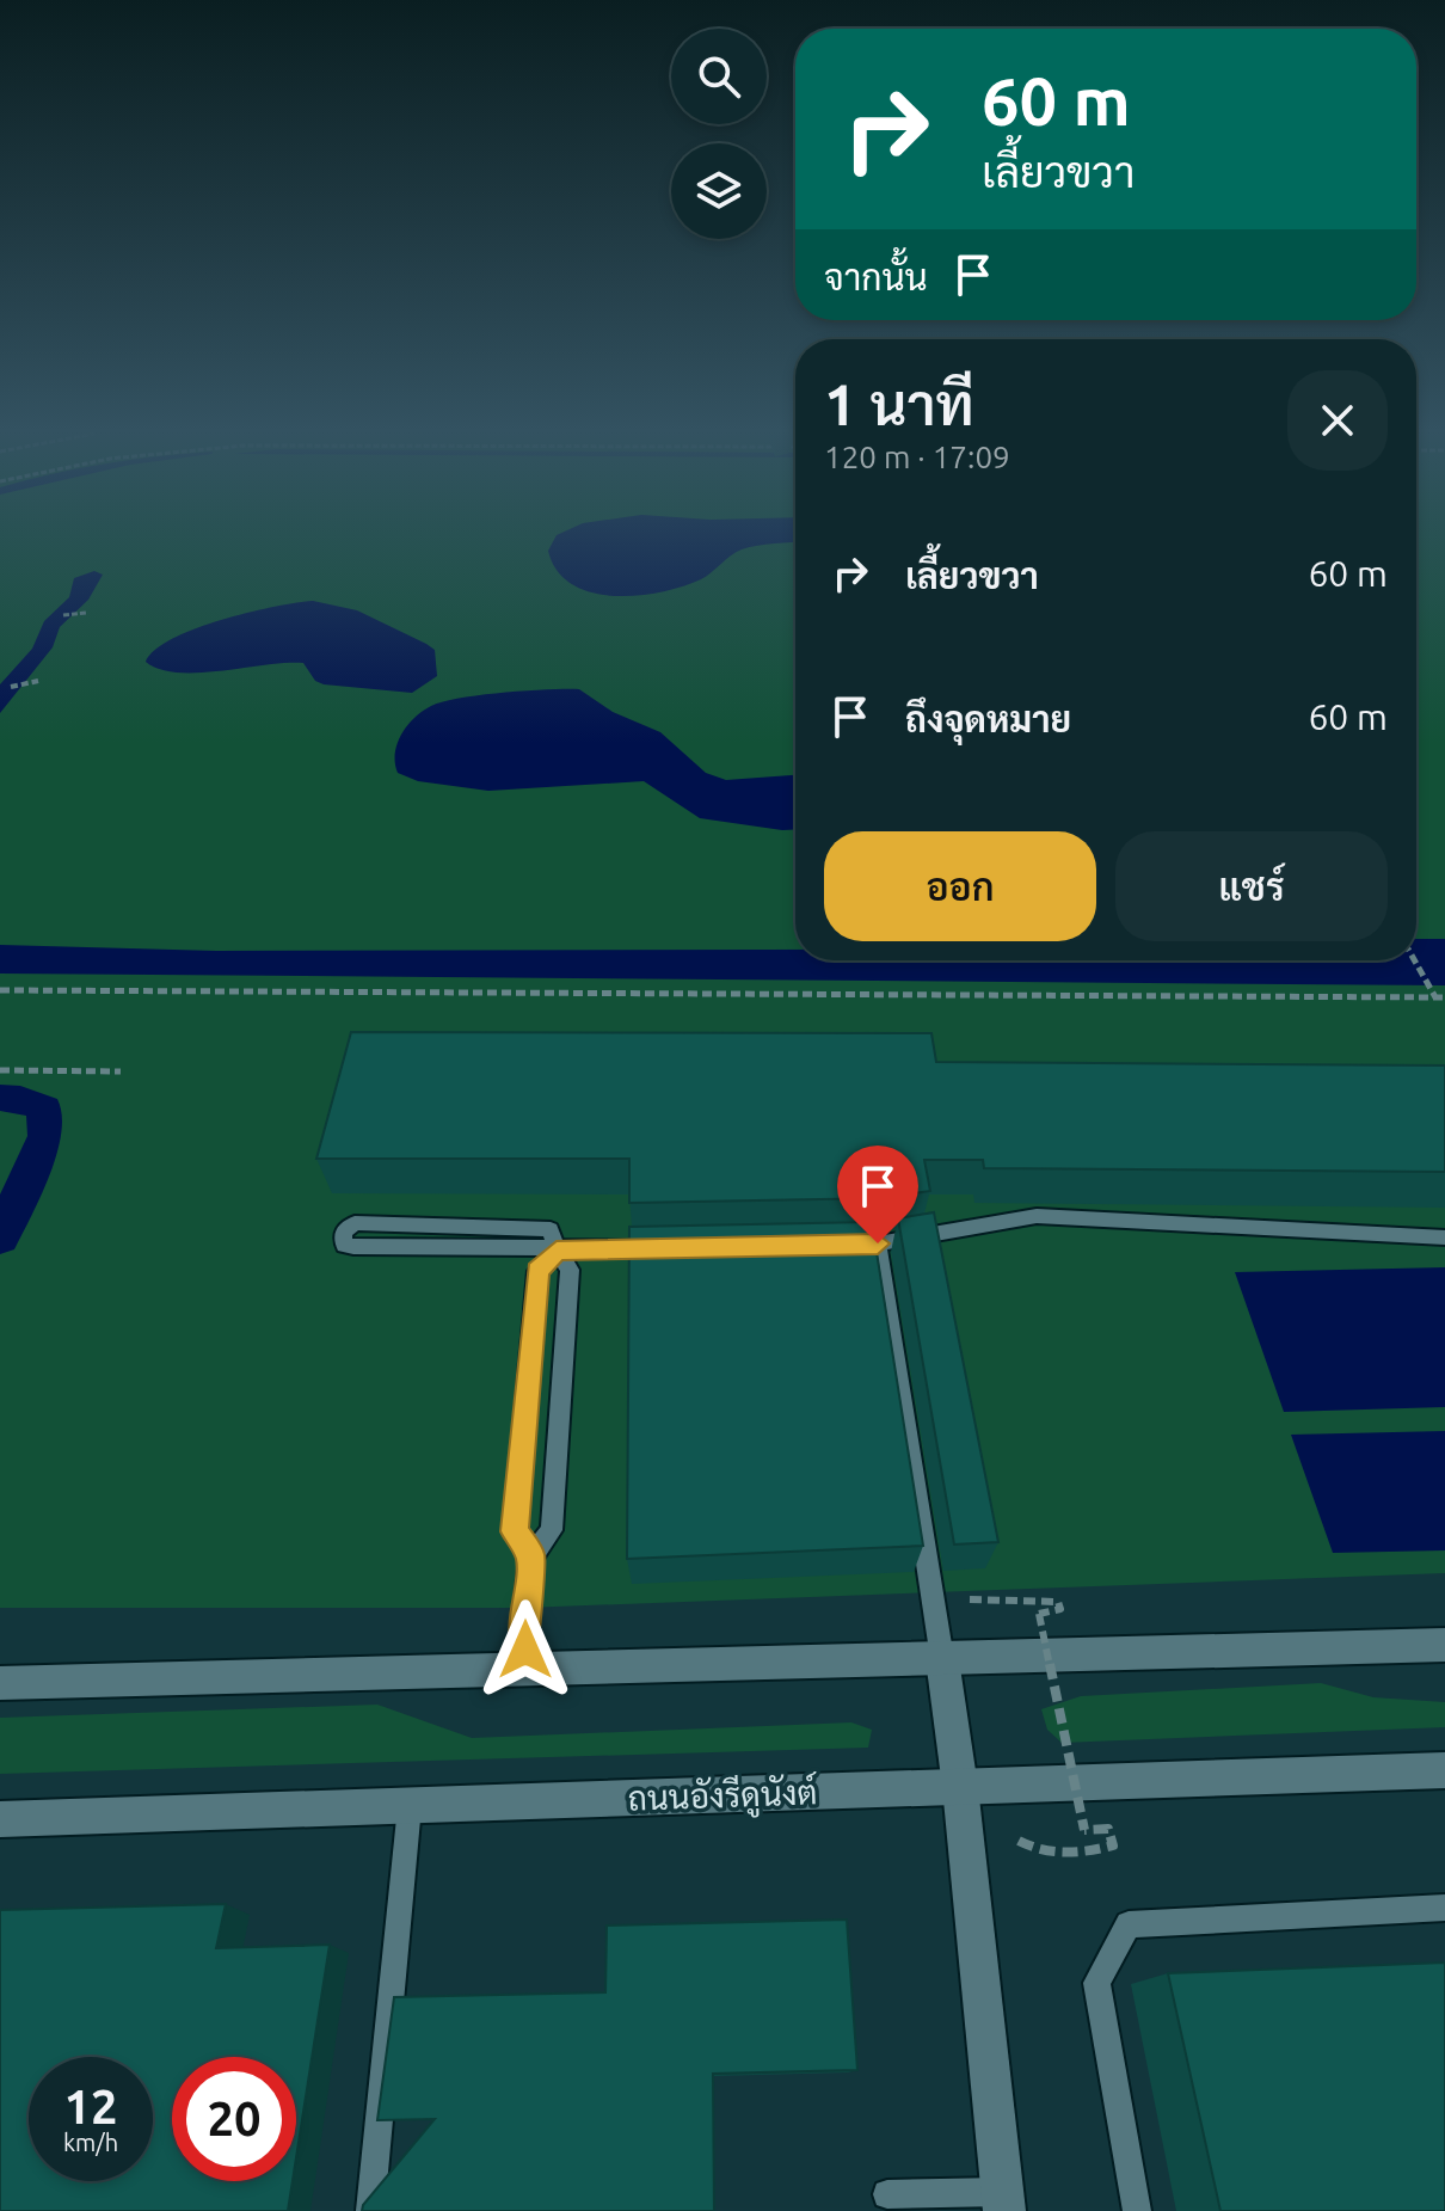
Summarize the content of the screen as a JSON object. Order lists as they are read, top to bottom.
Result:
{
  "streets": {
    "main road": ["ถนนอังรีดูนังต์"]
  },
  "page": {
    "turn": ["60 m", "เลี้ยวขวา"],
    "then": "จากนั้น",
    "heading": ["1 นาที", "120 m · 17:09"],
    "list": [
      {
        "name": "เลี้ยวขวา",
        "value": "60 m"
      },
      {
        "name": "ถึงจุดหมาย",
        "value": "60 m"
      }
    ],
    "buttons": ["ออก", "แชร์"],
    "speed": "12 km/h",
    "limit": "20"
  }
}
